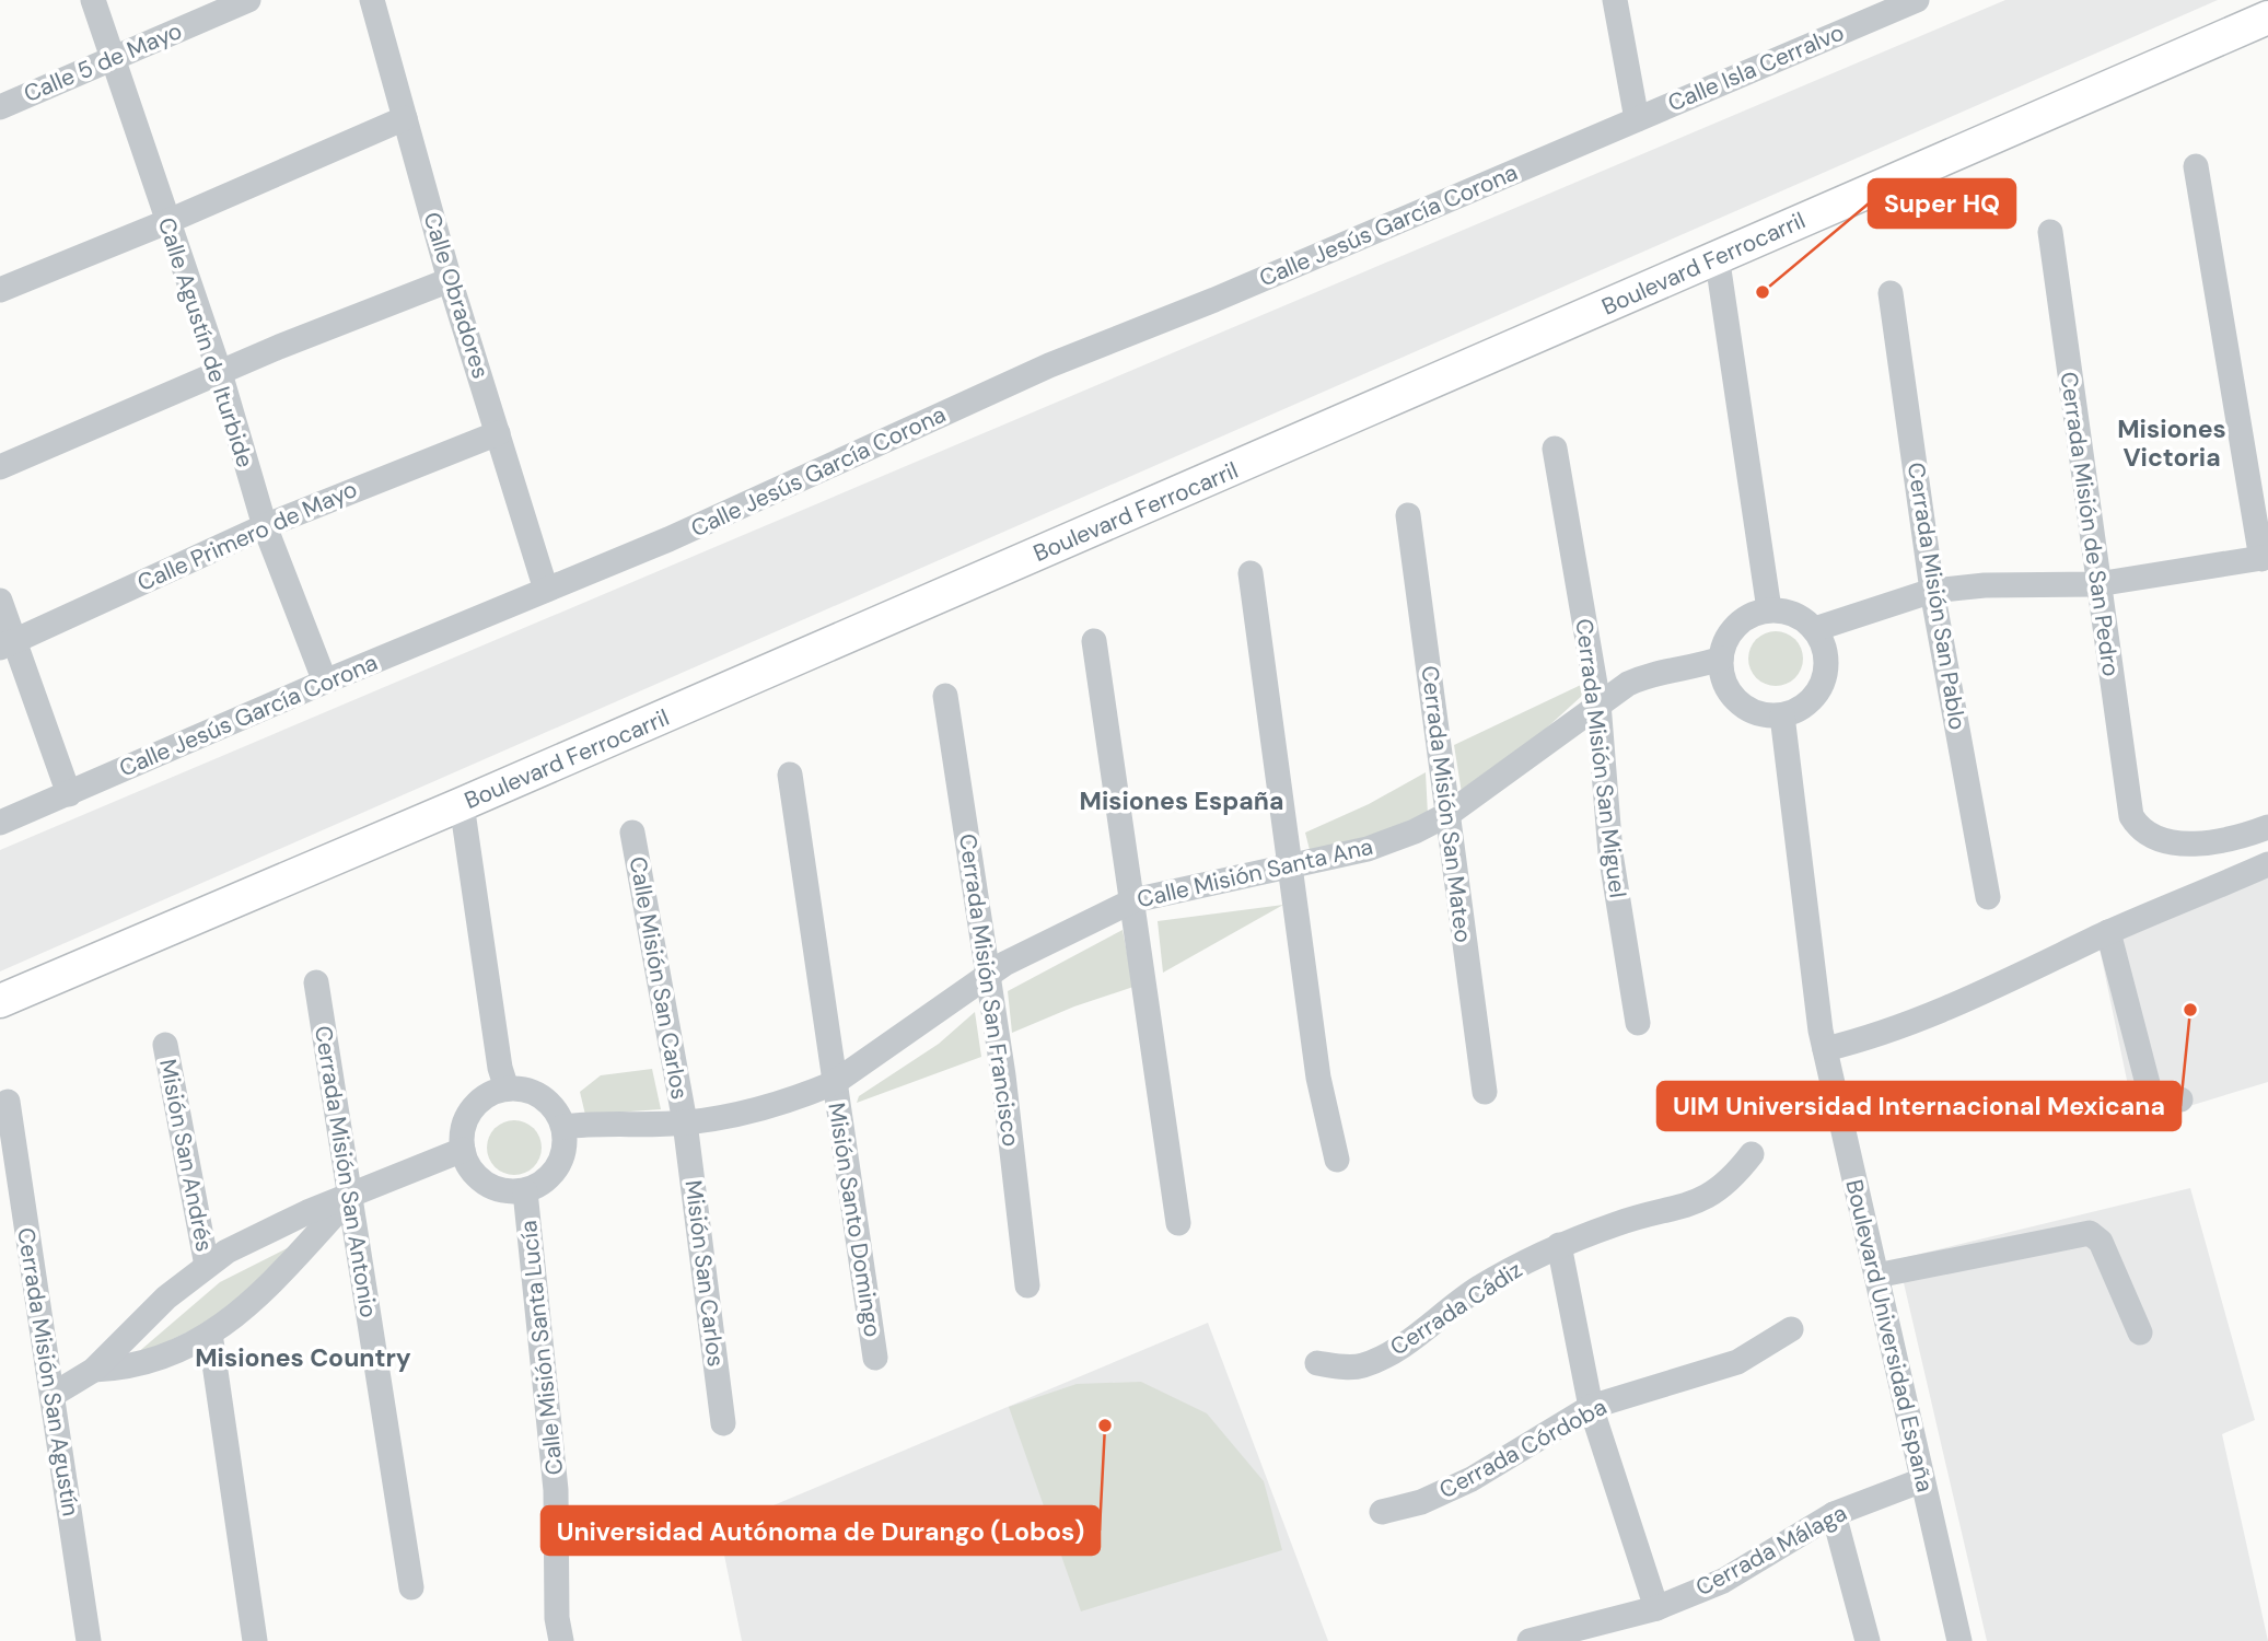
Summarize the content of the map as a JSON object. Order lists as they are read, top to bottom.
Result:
{
  "streets": {
    "main road": ["Boulevard Ferrocarril"],
    "street": [
      "Calle 5 de Mayo",
      "Calle Isla Cerralvo",
      "Calle Jesús García Corona",
      "Calle Obradores",
      "Calle Agustín de Iturbide",
      "Cerrada Misión de San Pedro",
      "Calle Primero de Mayo",
      "Cerrada Misión San Pablo",
      "Cerrada Misión San Miguel",
      "Cerrada Misión San Mateo",
      "Calle Misión Santa Ana",
      "Calle Misión San Carlos",
      "Cerrada Misión San Francisco",
      "Misión San Andrés",
      "Cerrada Misión San Antonio",
      "Misión Santo Domingo",
      "Misión San Carlos",
      "Cerrada Cádiz",
      "Boulevard Universidad España",
      "Calle Misión Santa Lucía",
      "Cerrada Misión San Agustín",
      "Cerrada Córdoba",
      "Cerrada Málaga"
    ]
  },
  "crossings": [
    ["Calle 5 de Mayo", "Calle Agustín de Iturbide"],
    ["Calle Isla Cerralvo", "Calle Jesús García Corona"],
    ["Calle Jesús García Corona", "Calle Obradores"],
    ["Calle Jesús García Corona", "Calle Agustín de Iturbide"],
    ["Calle Obradores", "Calle Primero de Mayo"],
    ["Calle Agustín de Iturbide", "Calle Primero de Mayo"],
    ["Cerrada Misión San Miguel", "Calle Misión Santa Ana"],
    ["Cerrada Misión San Mateo", "Calle Misión Santa Ana"],
    ["Calle Misión Santa Ana", "Calle Misión San Carlos"],
    ["Calle Misión Santa Ana", "Cerrada Misión San Francisco"],
    ["Calle Misión Santa Ana", "Misión Santo Domingo"],
    ["Calle Misión Santa Ana", "Misión San Carlos"],
    ["Calle Misión Santa Ana", "Boulevard Universidad España"],
    ["Calle Misión Santa Ana", "Calle Misión Santa Lucía"],
    ["Calle Misión San Carlos", "Misión San Carlos"],
    ["Boulevard Universidad España", "Cerrada Málaga"]
  ],
  "districts": ["Misiones Victoria", "Misiones España", "Misiones Country"],
  "places": ["Super HQ", "UIM Universidad Internacional Mexicana", "Universidad Autónoma de Durango (Lobos)"]
}
